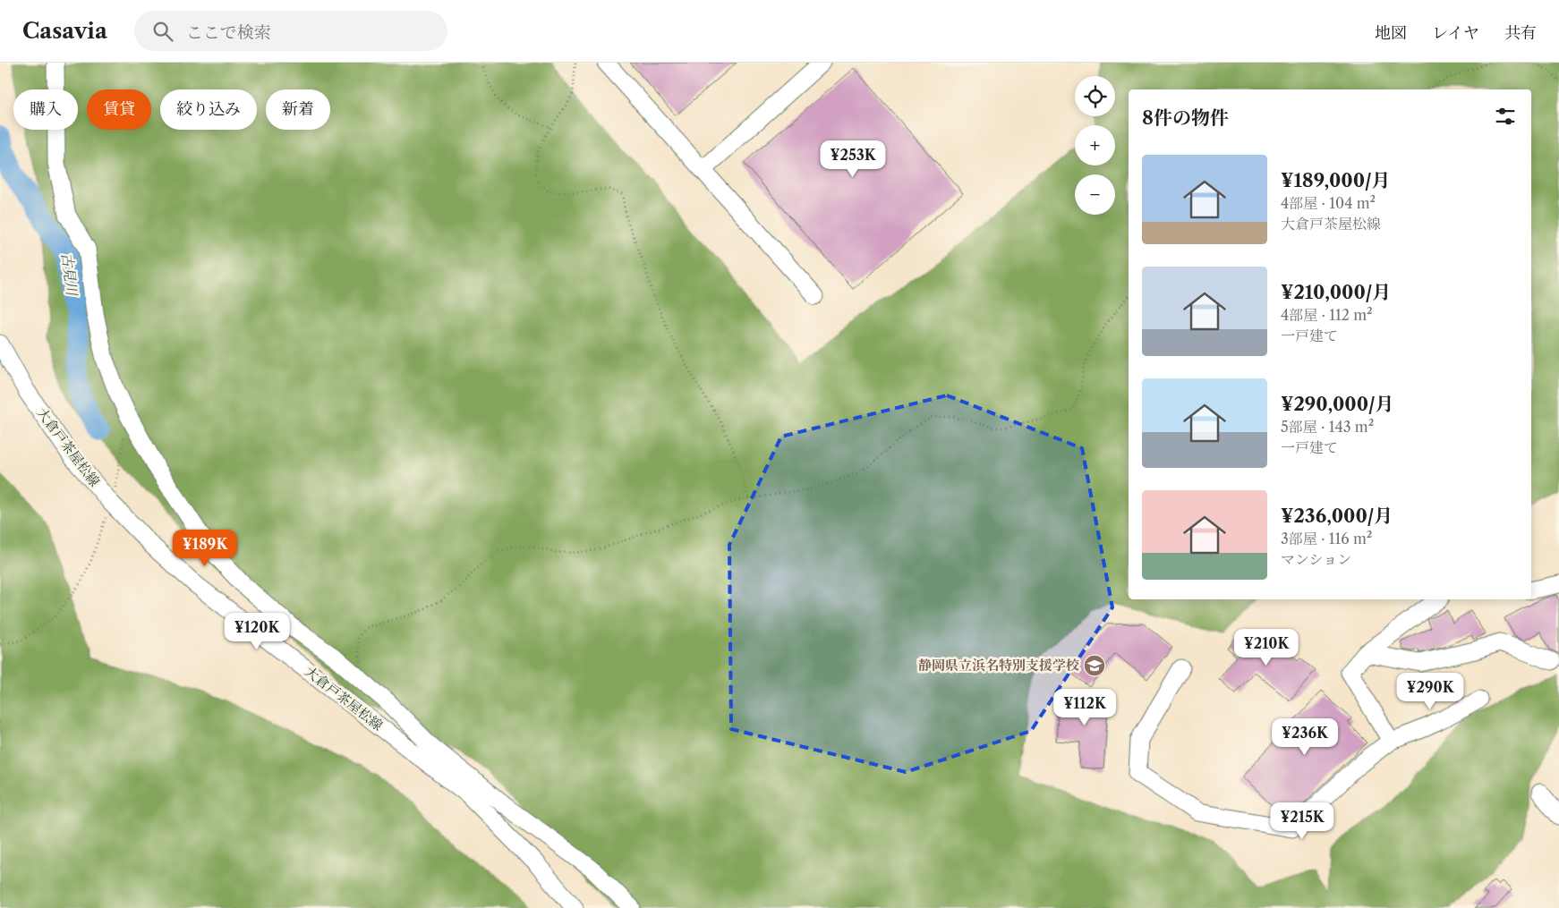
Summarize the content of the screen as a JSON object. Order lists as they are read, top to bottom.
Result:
{
  "streets": {
    "street": ["大倉戸茶屋松線"]
  },
  "water": ["古見川"],
  "places": {
    "school or university": ["静岡県立浜名特別支援学校"]
  },
  "page": {
    "header": "Casavia",
    "search": "ここで検索",
    "nav": ["地図", "レイヤ", "共有"],
    "map_buttons": ["+", "−"],
    "chip": [
      "購入",
      "賃貸",
      "絞り込み",
      "新着"
    ],
    "heading": "8件の物件",
    "price": [
      "¥253K",
      "¥189K",
      "¥120K",
      "¥210K",
      "¥290K",
      "¥112K",
      "¥236K",
      "¥215K"
    ],
    "list": [
      {
        "name": "¥189,000/月",
        "note": "4部屋 · 104 m² · 大倉戸茶屋松線"
      },
      {
        "name": "¥210,000/月",
        "note": "4部屋 · 112 m² · 一戸建て"
      },
      {
        "name": "¥290,000/月",
        "note": "5部屋 · 143 m² · 一戸建て"
      },
      {
        "name": "¥236,000/月",
        "note": "3部屋 · 116 m² · マンション"
      }
    ]
  }
}
